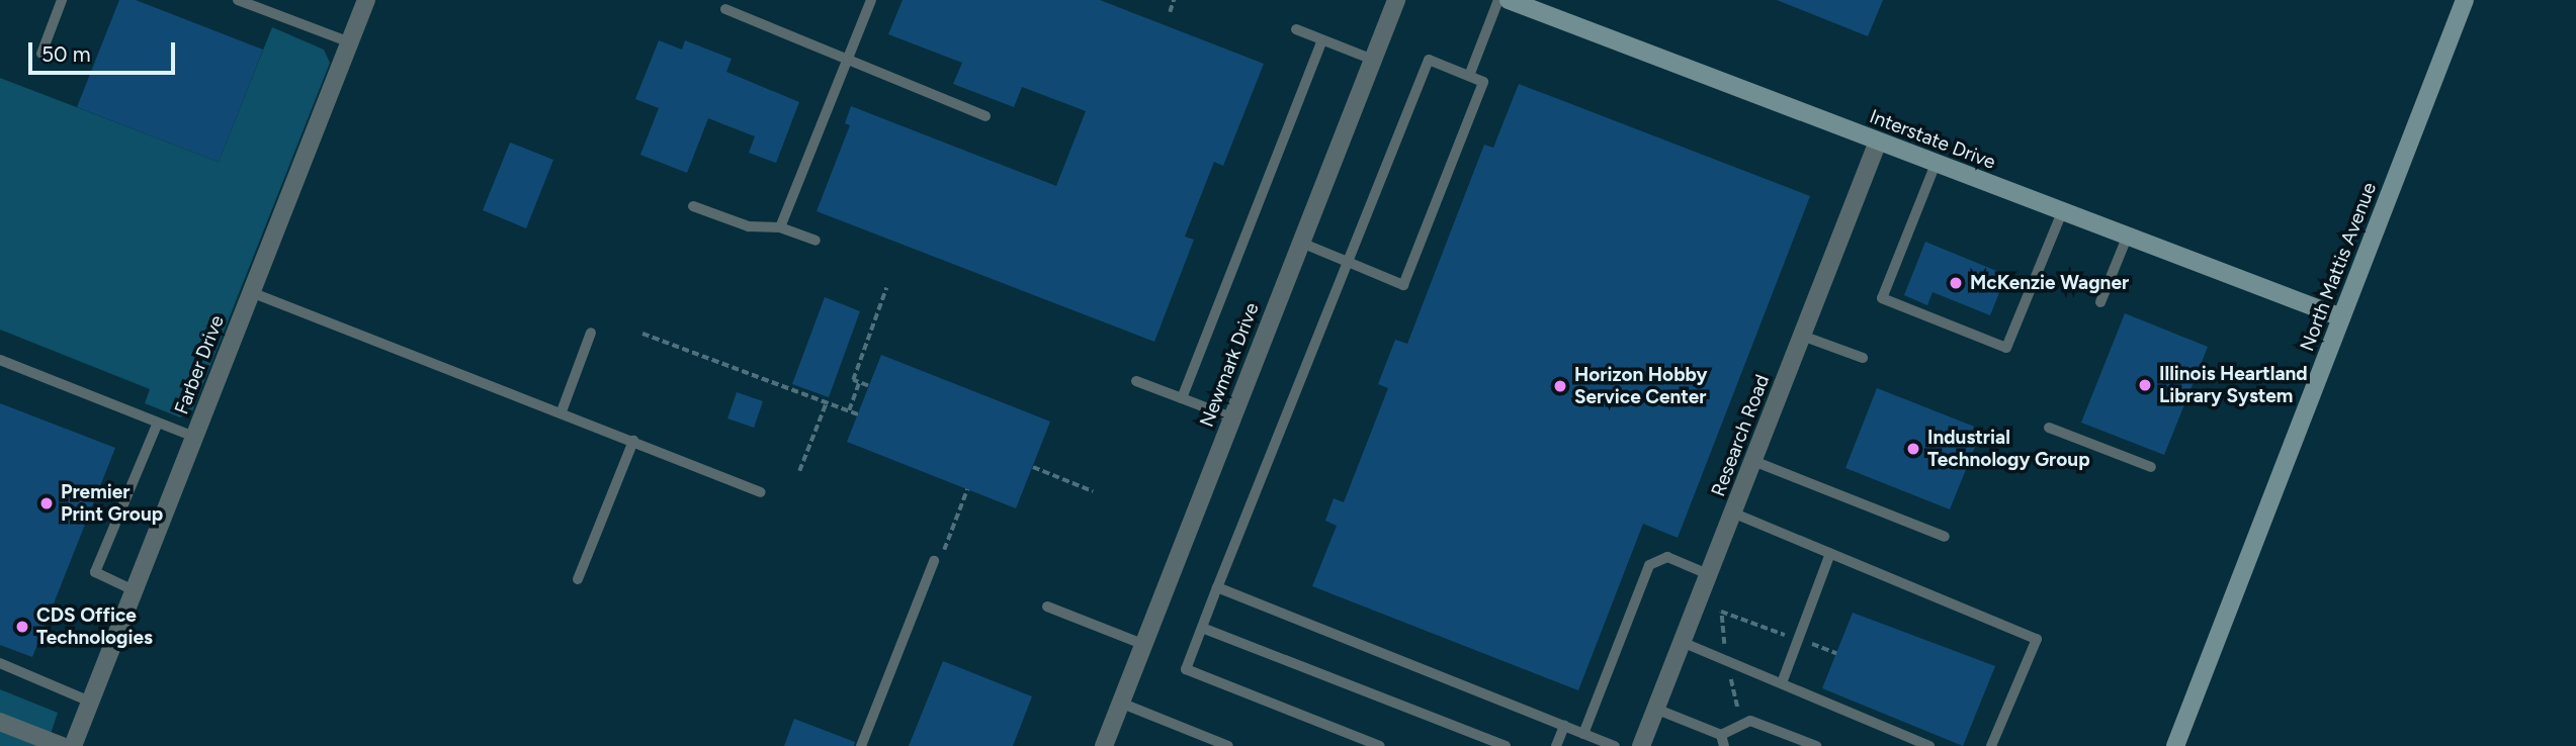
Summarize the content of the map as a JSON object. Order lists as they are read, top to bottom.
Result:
{
  "streets": {
    "main road": ["Interstate Drive", "North Mattis Avenue"],
    "street": ["Farber Drive", "Newmark Drive", "Research Road"]
  },
  "crossings": [
    ["Interstate Drive", "North Mattis Avenue"],
    ["Interstate Drive", "Research Road"]
  ],
  "places": [
    "McKenzie Wagner",
    "Illinois Heartland Library System",
    "Horizon Hobby Service Center",
    "Industrial Technology Group",
    "Premier Print Group",
    "CDS Office Technologies"
  ],
  "scale_bar": "50 m"
}
